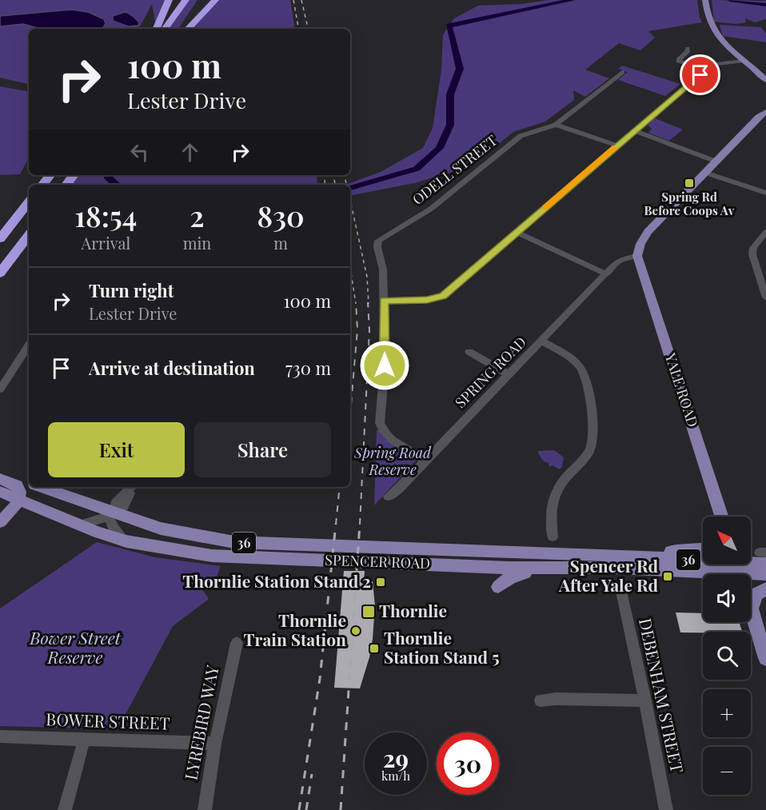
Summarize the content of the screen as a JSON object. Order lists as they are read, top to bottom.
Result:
{
  "streets": {
    "main road": ["YALE ROAD", "36", "SPENCER ROAD"],
    "street": [
      "ODELL STREET",
      "SPRING ROAD",
      "DEBENHAM STREET",
      "BOWER STREET",
      "LYREBIRD WAY"
    ]
  },
  "crossings": [
    ["ODELL STREET", "SPRING ROAD"],
    ["BOWER STREET", "LYREBIRD WAY"]
  ],
  "parks": ["Spring Road Reserve", "Bower Street Reserve"],
  "places": {
    "transit": [
      "Spring Rd Before Coops Av",
      "Spencer Rd After Yale Rd",
      "Thornlie Station Stand 2",
      "Thornlie",
      "Thornlie Station Stand 5"
    ],
    "other": ["Thornlie Train Station"]
  },
  "north": "top left",
  "page": {
    "turn": ["100 m", "Lester Drive"],
    "eta": [
      "18:54",
      "Arrival",
      "2",
      "min",
      "830",
      "m"
    ],
    "list": [
      {
        "name": "Turn right",
        "note": "Lester Drive",
        "value": "100 m"
      },
      {
        "name": "Arrive at destination",
        "value": "730 m"
      }
    ],
    "buttons": ["Exit", "Share"],
    "map_buttons": ["+", "−"],
    "speed": "29 km/h",
    "limit": "30"
  }
}
